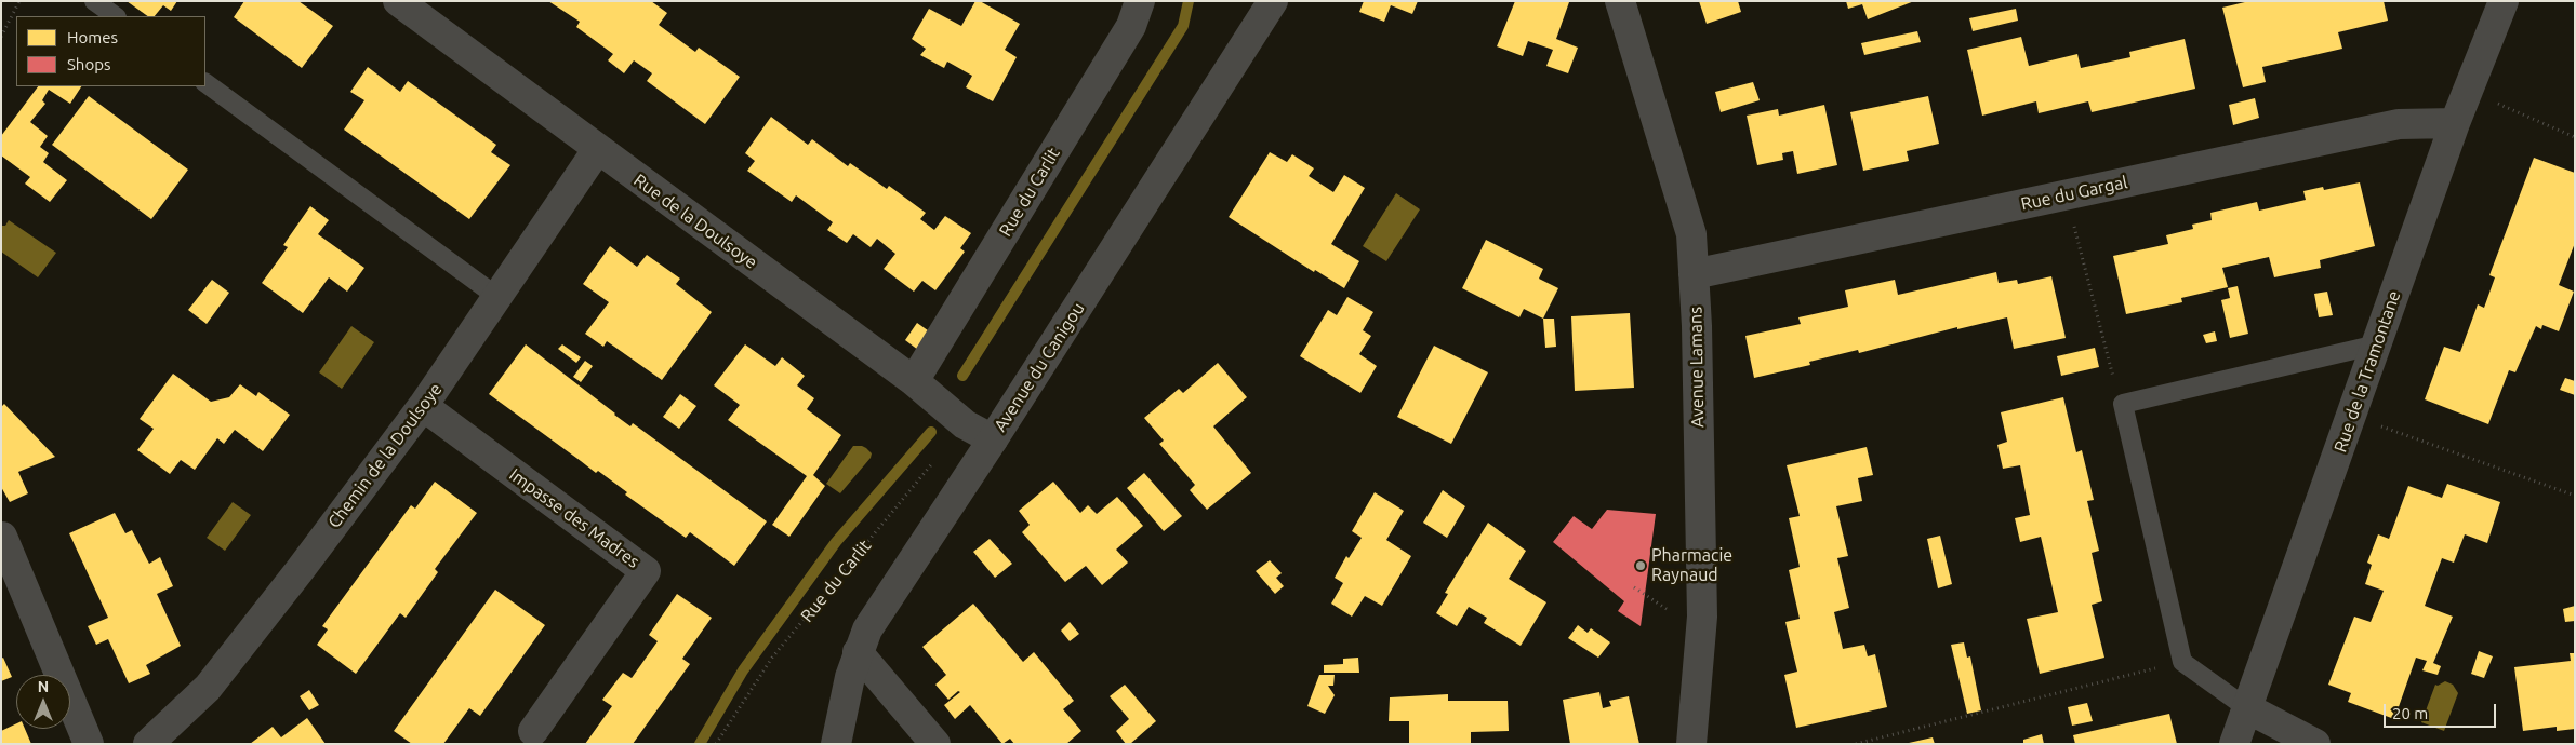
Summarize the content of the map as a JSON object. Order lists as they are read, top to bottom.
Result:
{
  "streets": {
    "street": [
      "Rue du Carlit",
      "Rue du Gargal",
      "Rue de la Doulsoye",
      "Avenue du Canigou",
      "Avenue Lamans",
      "Rue de la Tramontane",
      "Chemin de la Doulsoye",
      "Impasse des Madres"
    ]
  },
  "crossings": [
    ["Rue du Carlit", "Rue de la Doulsoye"],
    ["Rue du Gargal", "Avenue Lamans"],
    ["Rue du Gargal", "Rue de la Tramontane"],
    ["Rue de la Doulsoye", "Avenue du Canigou"],
    ["Rue de la Doulsoye", "Chemin de la Doulsoye"],
    ["Chemin de la Doulsoye", "Impasse des Madres"]
  ],
  "places": ["Pharmacie Raynaud"],
  "legend": ["Homes", "Shops"],
  "scale_bar": "20 m",
  "north": "top"
}
